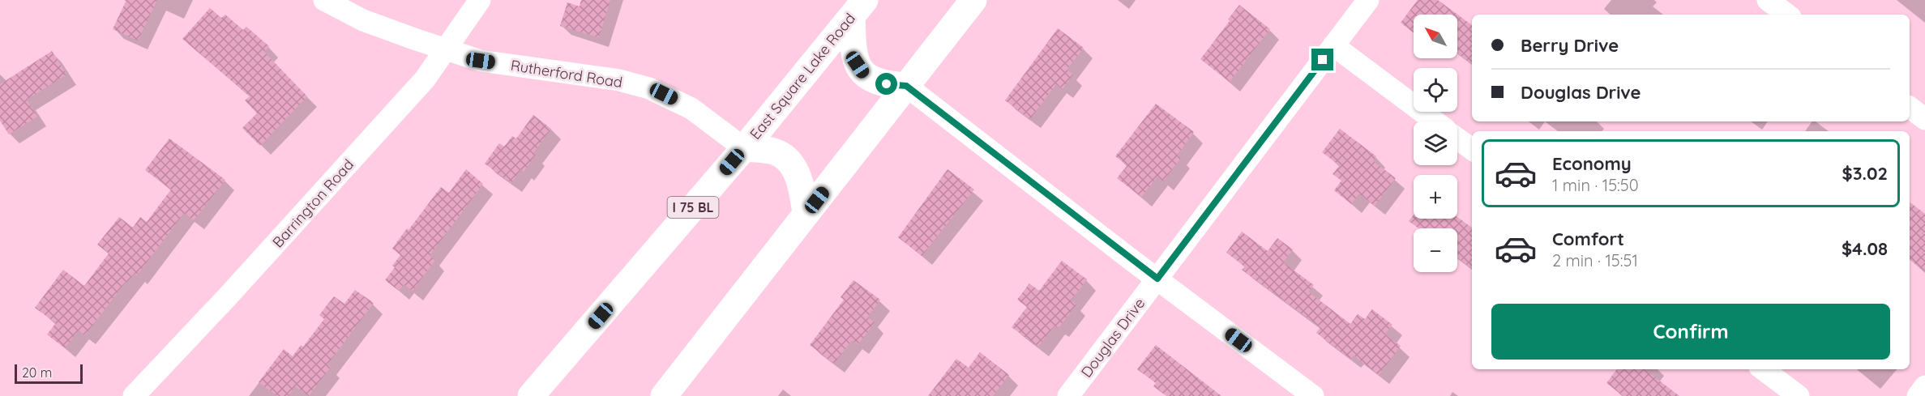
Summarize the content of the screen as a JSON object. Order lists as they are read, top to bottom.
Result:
{
  "streets": {
    "highway": ["East Square Lake Road", "I 75 BL"],
    "street": ["Rutherford Road", "Barrington Road", "Douglas Drive"]
  },
  "crossings": [
    ["Rutherford Road", "East Square Lake Road"],
    ["Rutherford Road", "Barrington Road"]
  ],
  "scale_bar": "20 m",
  "north": "top left",
  "page": {
    "map_buttons": ["+", "−"],
    "banner": ["Berry Drive", "Douglas Drive"],
    "list": [
      {
        "name": "Economy",
        "note": "1 min · 15:50",
        "value": "$3.02"
      },
      {
        "name": "Comfort",
        "note": "2 min · 15:51",
        "value": "$4.08"
      }
    ],
    "buttons": "Confirm",
    "scale": "20 m"
  }
}
